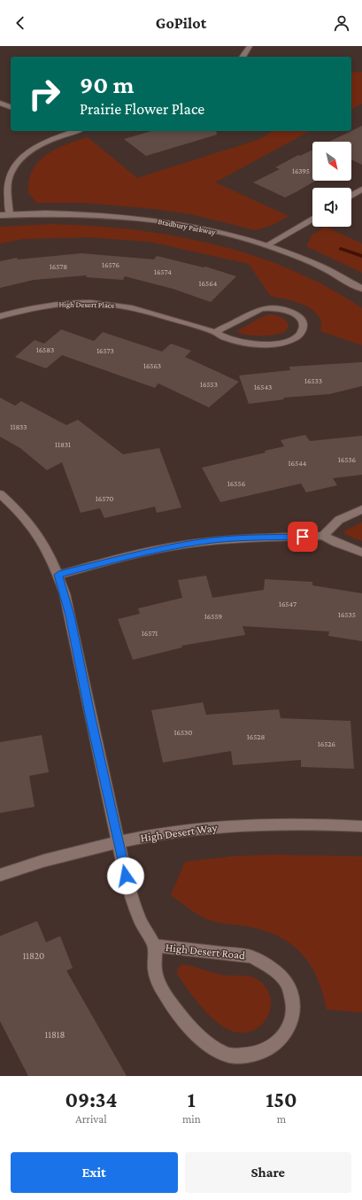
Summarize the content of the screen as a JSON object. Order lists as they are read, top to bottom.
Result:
{
  "streets": {
    "street": [
      "Bradbury Parkway",
      "High Desert Place",
      "High Desert Way",
      "High Desert Road"
    ]
  },
  "crossings": [
    ["High Desert Way", "High Desert Road"]
  ],
  "house_numbers": [
    "16395",
    "16576",
    "16578",
    "16574",
    "16564",
    "16583",
    "16573",
    "16563",
    "16533",
    "16553",
    "16543",
    "11833",
    "11831",
    "16536",
    "16544",
    "16556",
    "16570",
    "16547",
    "16535",
    "16559",
    "16571",
    "16530",
    "16528",
    "16526",
    "11820",
    "11818"
  ],
  "north": "bottom right",
  "page": {
    "header": "GoPilot",
    "turn": ["90 m", "Prairie Flower Place"],
    "eta": [
      "09:34",
      "Arrival",
      "1",
      "min",
      "150",
      "m"
    ],
    "buttons": ["Exit", "Share"]
  }
}
